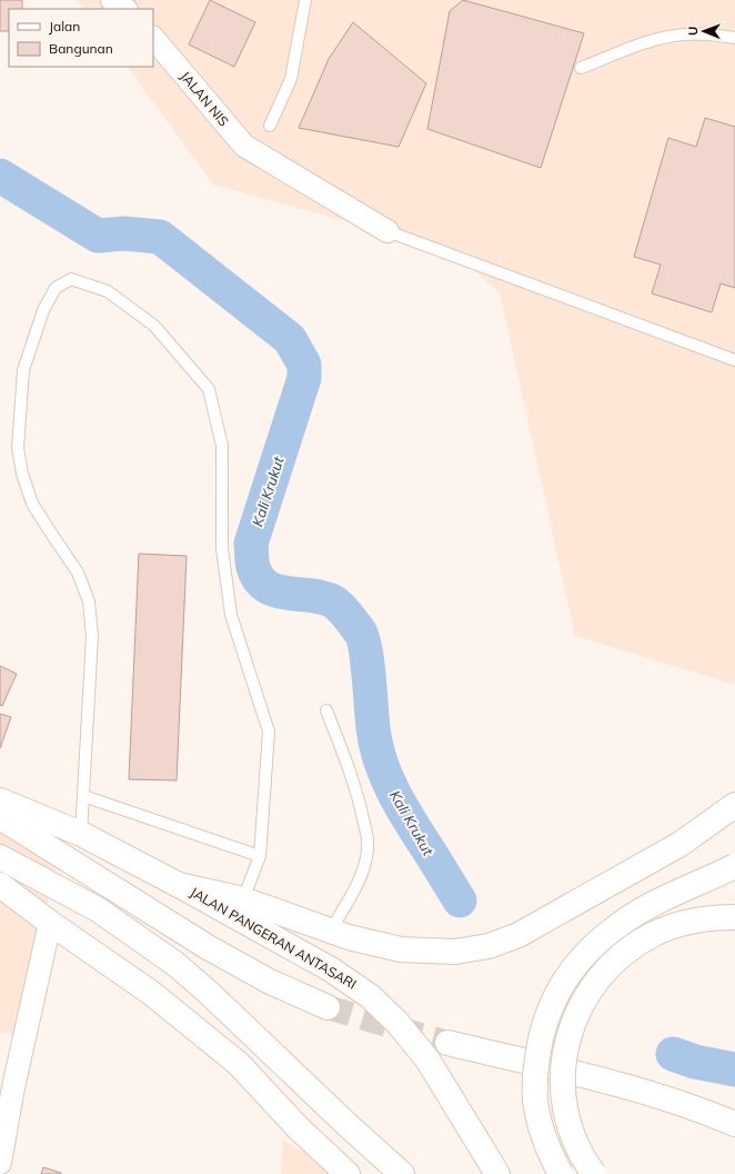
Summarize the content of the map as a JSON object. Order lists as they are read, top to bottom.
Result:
{
  "streets": {
    "main road": ["JALAN PANGERAN ANTASARI"],
    "street": ["JALAN NIS"]
  },
  "water": ["Kali Krukut"],
  "legend": ["Jalan", "Bangunan"],
  "north": "left"
}
